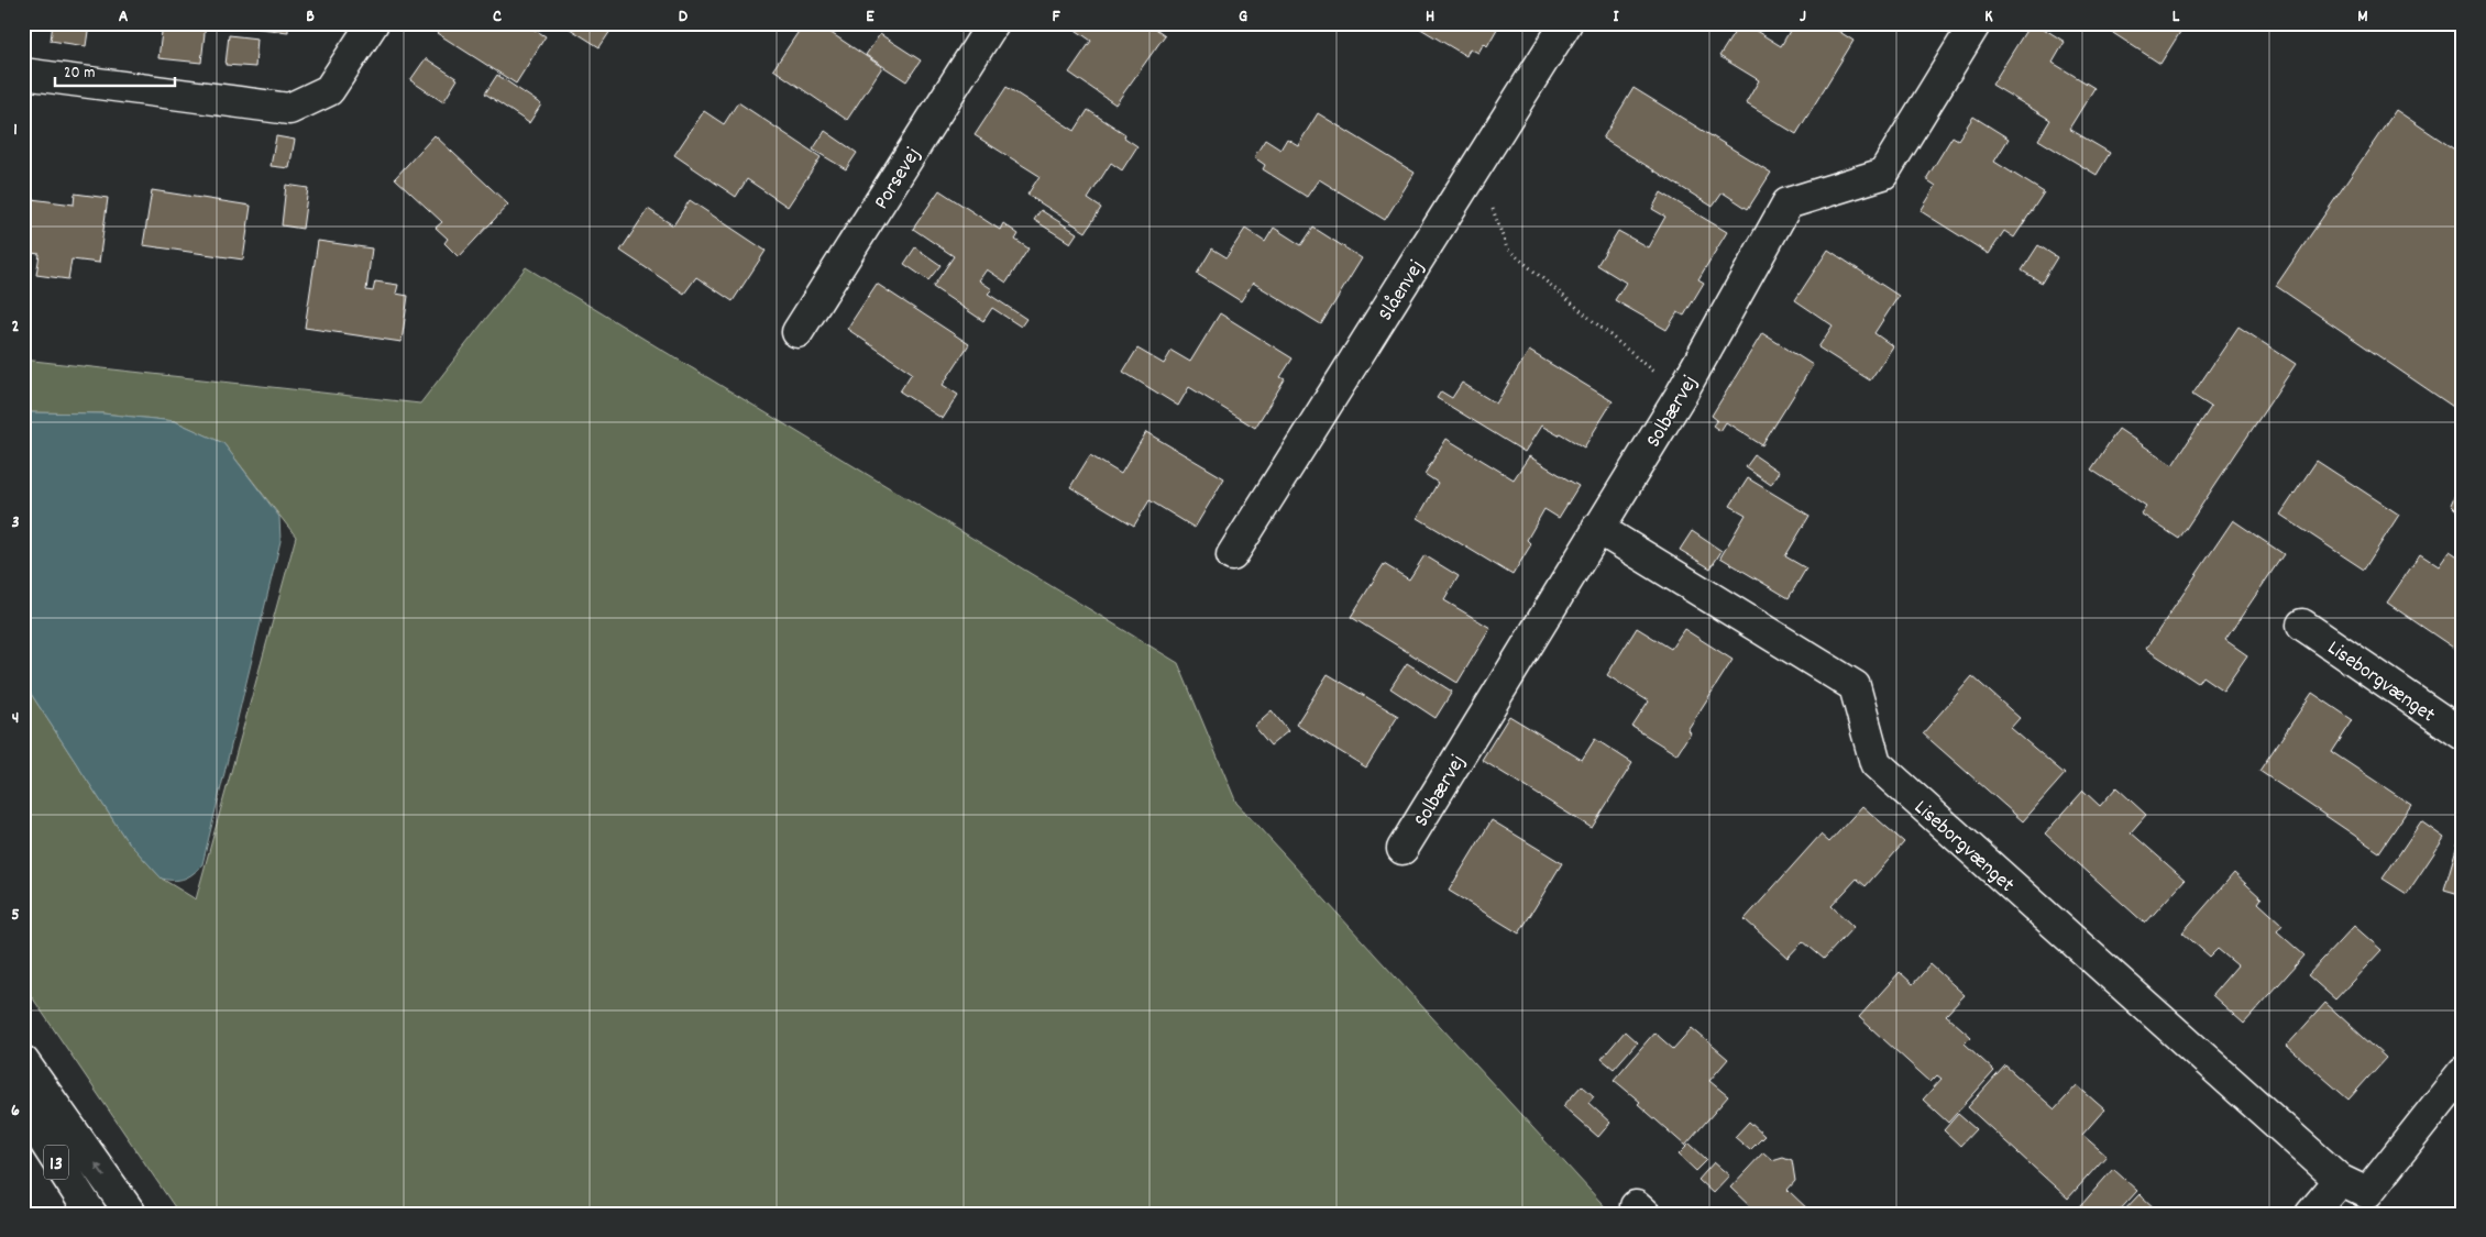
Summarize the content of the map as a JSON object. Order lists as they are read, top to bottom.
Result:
{
  "streets": {
    "street": [
      "Porsevej",
      "Slåenvej",
      "Solbærvej",
      "Liseborgvænget",
      "13"
    ]
  },
  "crossings": [
    ["Solbærvej", "Liseborgvænget"]
  ],
  "scale_bar": "20 m",
  "grid": {
    "columns": [
      "A",
      "B",
      "C",
      "D",
      "E",
      "F",
      "G",
      "H",
      "I",
      "J",
      "K",
      "L",
      "M"
    ],
    "rows": [
      "1",
      "2",
      "3",
      "4",
      "5",
      "6"
    ]
  }
}
